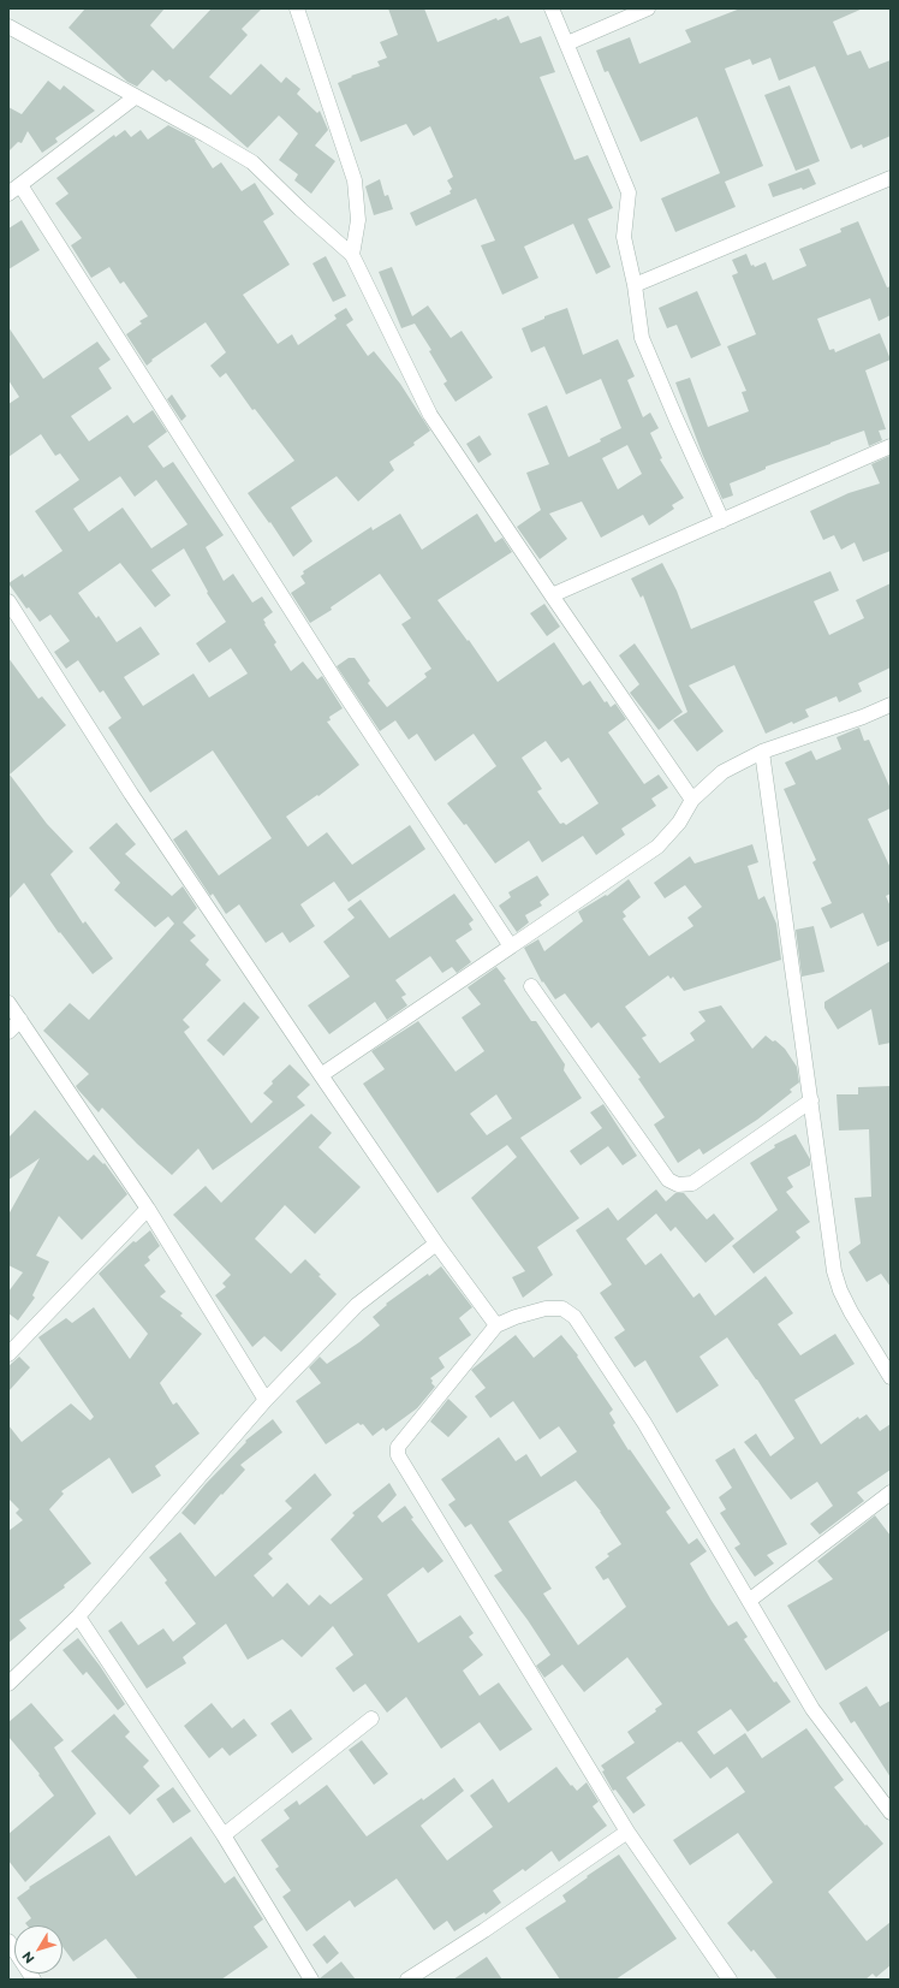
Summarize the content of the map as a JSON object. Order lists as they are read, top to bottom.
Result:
{
  "north": "bottom left"
}
